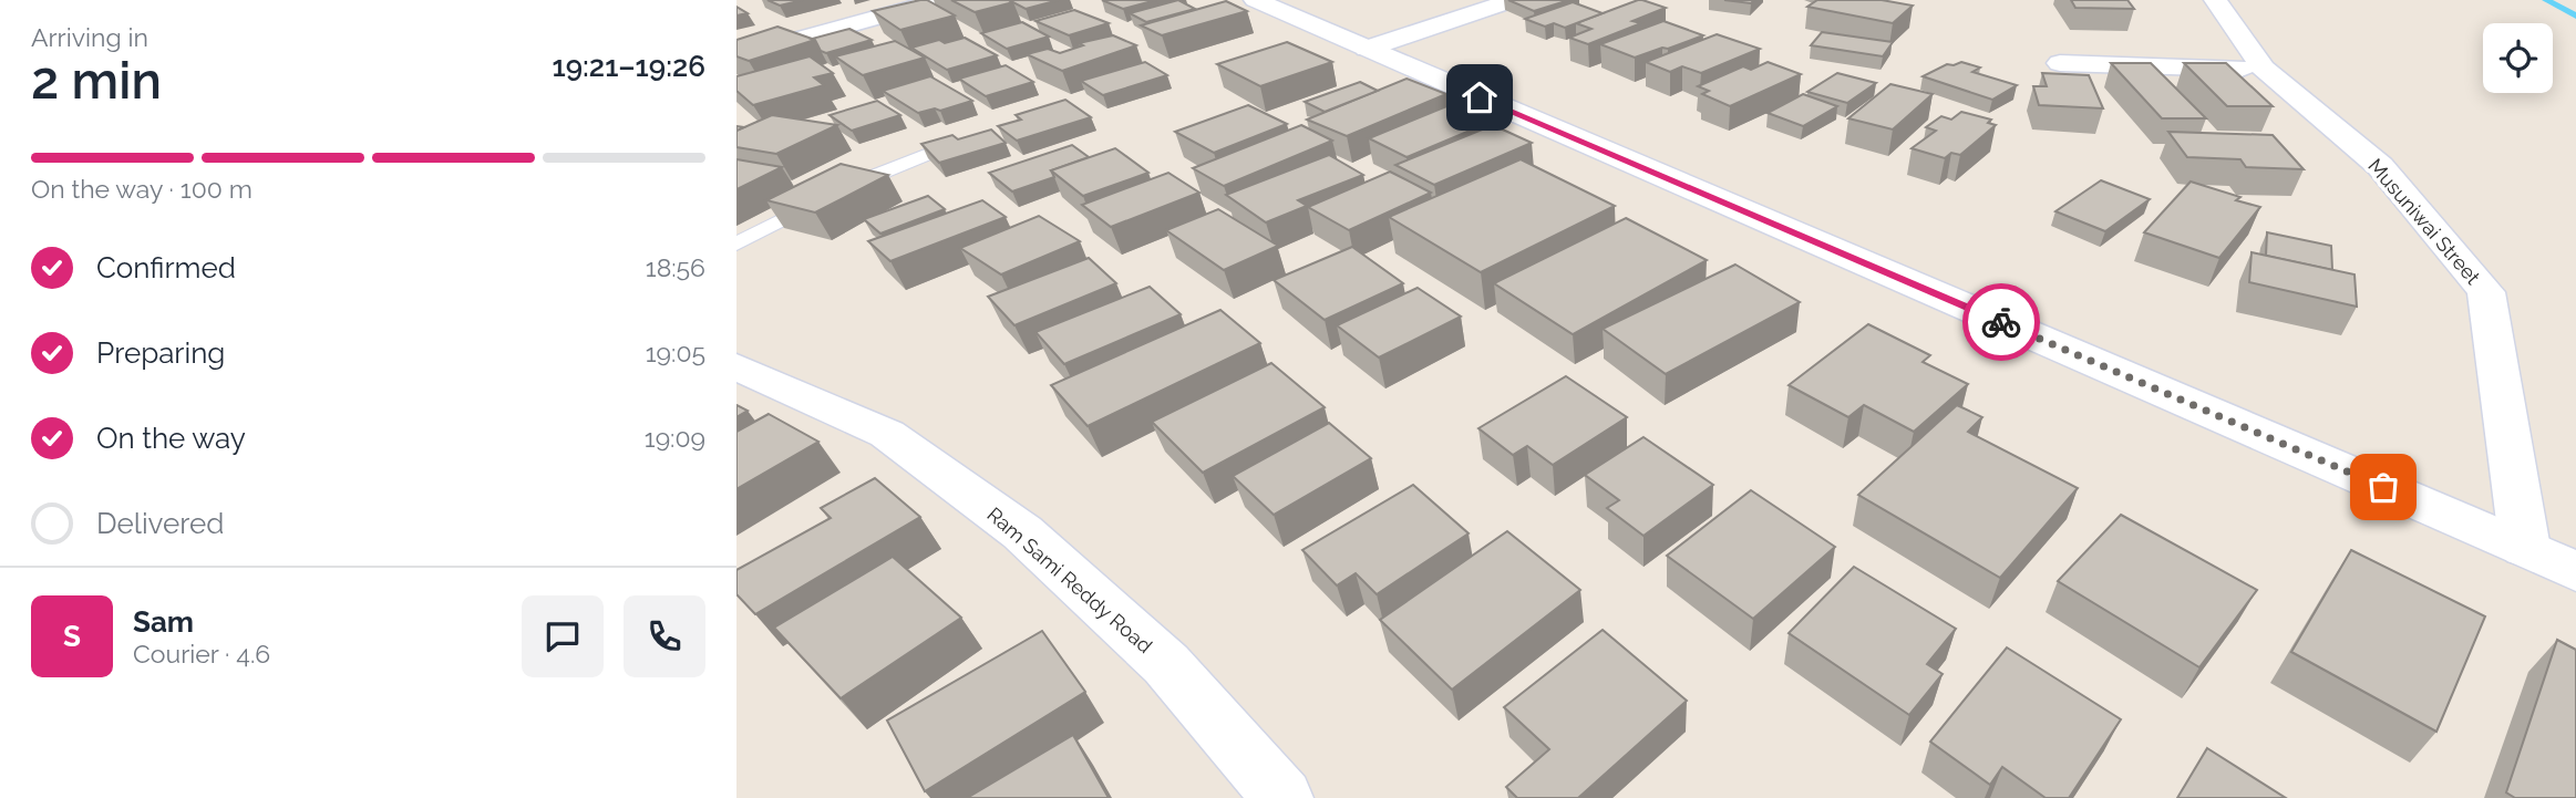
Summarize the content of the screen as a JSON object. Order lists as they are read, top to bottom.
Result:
{
  "streets": {
    "street": ["Musuniwai Street", "Ram Sami Reddy Road"]
  },
  "page": {
    "heading": ["2 min", "Arriving in", "19:21–19:26"],
    "panel": ["Sam", "Courier · 4.6"],
    "bar": "On the way · 100 m",
    "list": [
      ["Confirmed", "18:56"],
      ["Preparing", "19:05"],
      ["On the way", "19:09"],
      "Delivered"
    ],
    "round": "S"
  }
}
